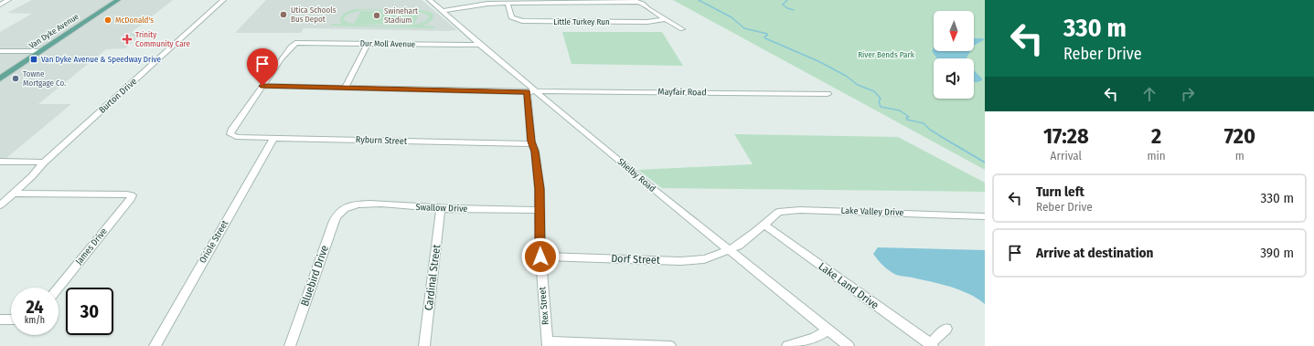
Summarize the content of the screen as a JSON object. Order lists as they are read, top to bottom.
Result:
{
  "streets": {
    "main road": ["Van Dyke Avenue"],
    "street": [
      "Little Turkey Run",
      "Dur Moll Avenue",
      "Mayfair Road",
      "Burton Drive",
      "Ryburn Street",
      "Shelby Road",
      "Swallow Drive",
      "Lake Valley Drive",
      "Oriole Street",
      "James Drive",
      "Dorf Street",
      "Bluebird Drive",
      "Cardinal Street",
      "Lake Land Drive",
      "Rex Street"
    ]
  },
  "crossings": [
    ["Dur Moll Avenue", "Mayfair Road"],
    ["Dur Moll Avenue", "Ryburn Street"],
    ["Dur Moll Avenue", "Shelby Road"],
    ["Mayfair Road", "Ryburn Street"],
    ["Mayfair Road", "Shelby Road"],
    ["Mayfair Road", "Rex Street"],
    ["Burton Drive", "James Drive"],
    ["Ryburn Street", "Oriole Street"],
    ["Ryburn Street", "Rex Street"],
    ["Shelby Road", "Lake Valley Drive"],
    ["Shelby Road", "Dorf Street"],
    ["Shelby Road", "Rex Street"],
    ["Swallow Drive", "Bluebird Drive"],
    ["Swallow Drive", "Cardinal Street"],
    ["Swallow Drive", "Rex Street"],
    ["Lake Valley Drive", "Dorf Street"],
    ["Lake Valley Drive", "Lake Land Drive"],
    ["Dorf Street", "Rex Street"]
  ],
  "parks": ["River Bends Park"],
  "places": {
    "other": [
      "Utica Schools Bus Depot",
      "Swinehart Stadium",
      "McDonald's",
      "Towne Mortgage Co."
    ],
    "health": ["Trinity Community Care"],
    "transit": ["Van Dyke Avenue & Speedway Drive"]
  },
  "north": "bottom",
  "page": {
    "turn": ["330 m", "Reber Drive"],
    "eta": [
      "17:28",
      "Arrival",
      "2",
      "min",
      "720",
      "m"
    ],
    "list": [
      {
        "name": "Turn left",
        "note": "Reber Drive",
        "value": "330 m"
      },
      {
        "name": "Arrive at destination",
        "value": "390 m"
      }
    ],
    "speed": "24 km/h",
    "limit": "30"
  }
}
